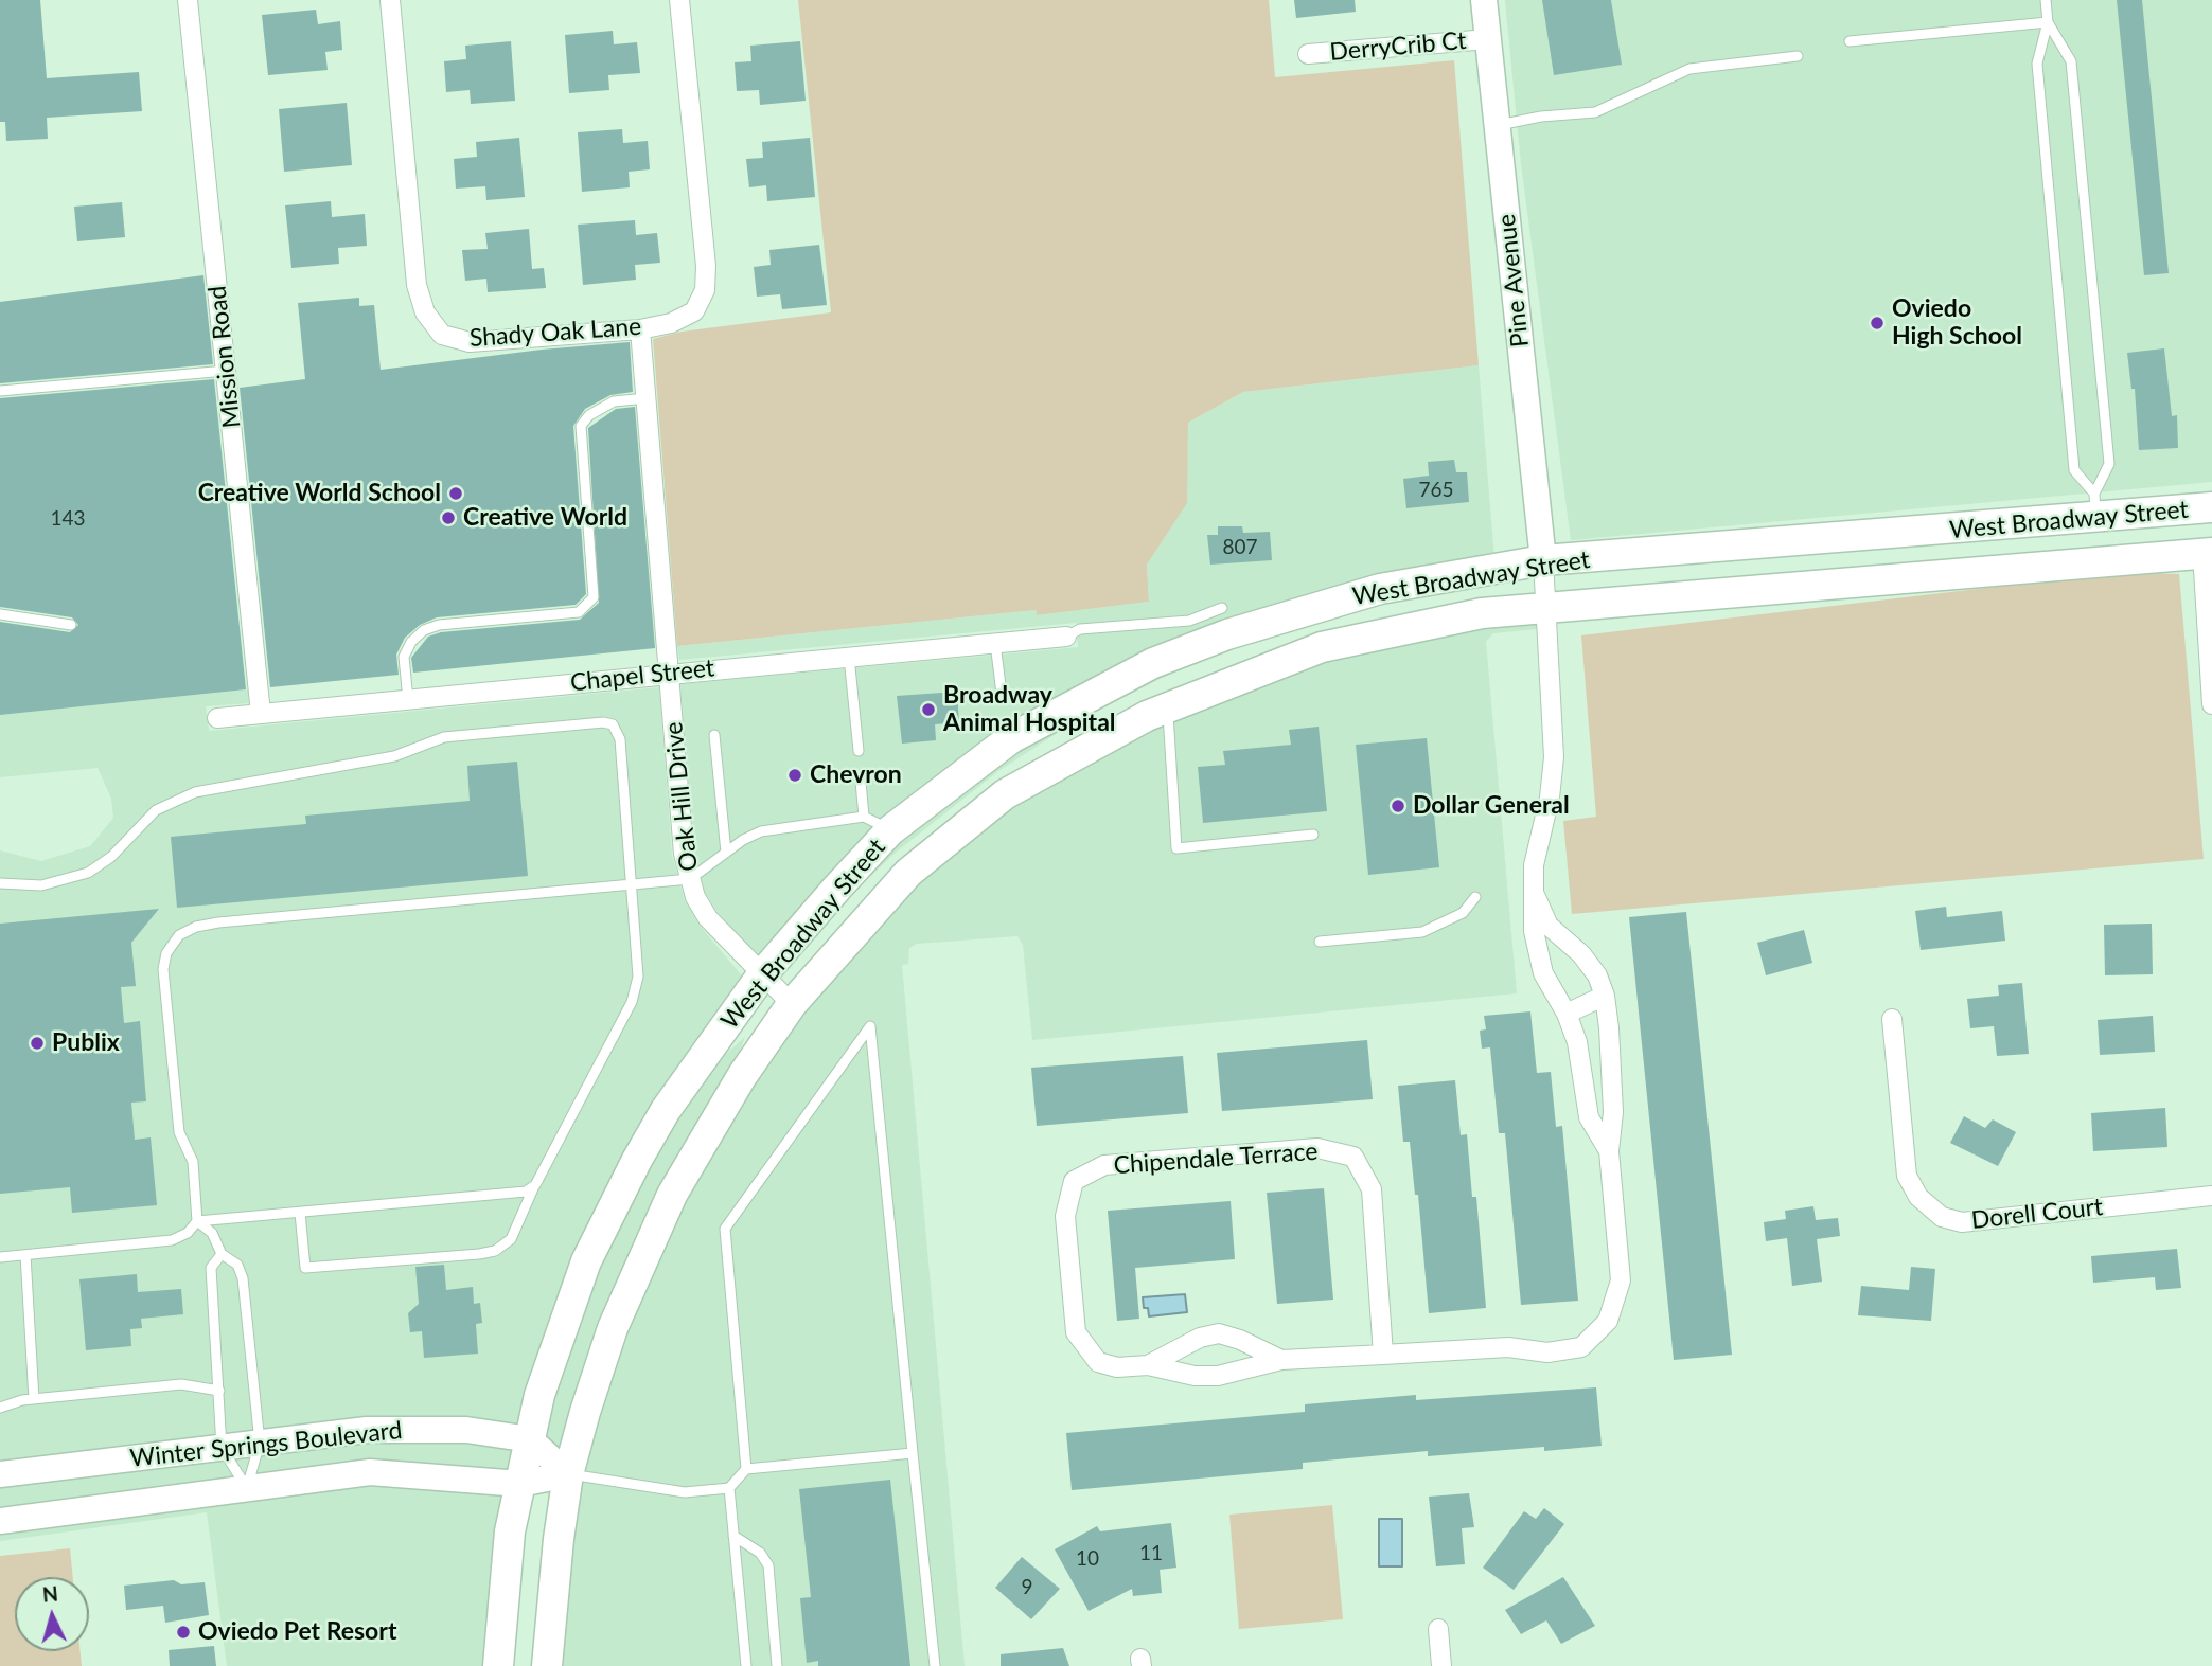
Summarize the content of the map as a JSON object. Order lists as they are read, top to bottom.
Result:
{
  "streets": {
    "main road": ["West Broadway Street"],
    "street": [
      "DerryCrib Ct",
      "Pine Avenue",
      "Shady Oak Lane",
      "Mission Road",
      "Chapel Street",
      "Oak Hill Drive",
      "Chipendale Terrace",
      "Dorell Court",
      "Winter Springs Boulevard"
    ]
  },
  "crossings": [
    ["DerryCrib Ct", "Pine Avenue"],
    ["Pine Avenue", "West Broadway Street"],
    ["Pine Avenue", "Chipendale Terrace"],
    ["Shady Oak Lane", "Oak Hill Drive"],
    ["Mission Road", "Chapel Street"],
    ["West Broadway Street", "Oak Hill Drive"],
    ["West Broadway Street", "Chipendale Terrace"],
    ["West Broadway Street", "Winter Springs Boulevard"],
    ["Chapel Street", "Oak Hill Drive"]
  ],
  "places": [
    "Oviedo High School",
    "Creative World School",
    "Creative World",
    "Broadway Animal Hospital",
    "Chevron",
    "Dollar General",
    "Publix",
    "Oviedo Pet Resort"
  ],
  "house_numbers": [
    "765",
    "143",
    "807",
    "11",
    "10",
    "9"
  ],
  "north": "top"
}
